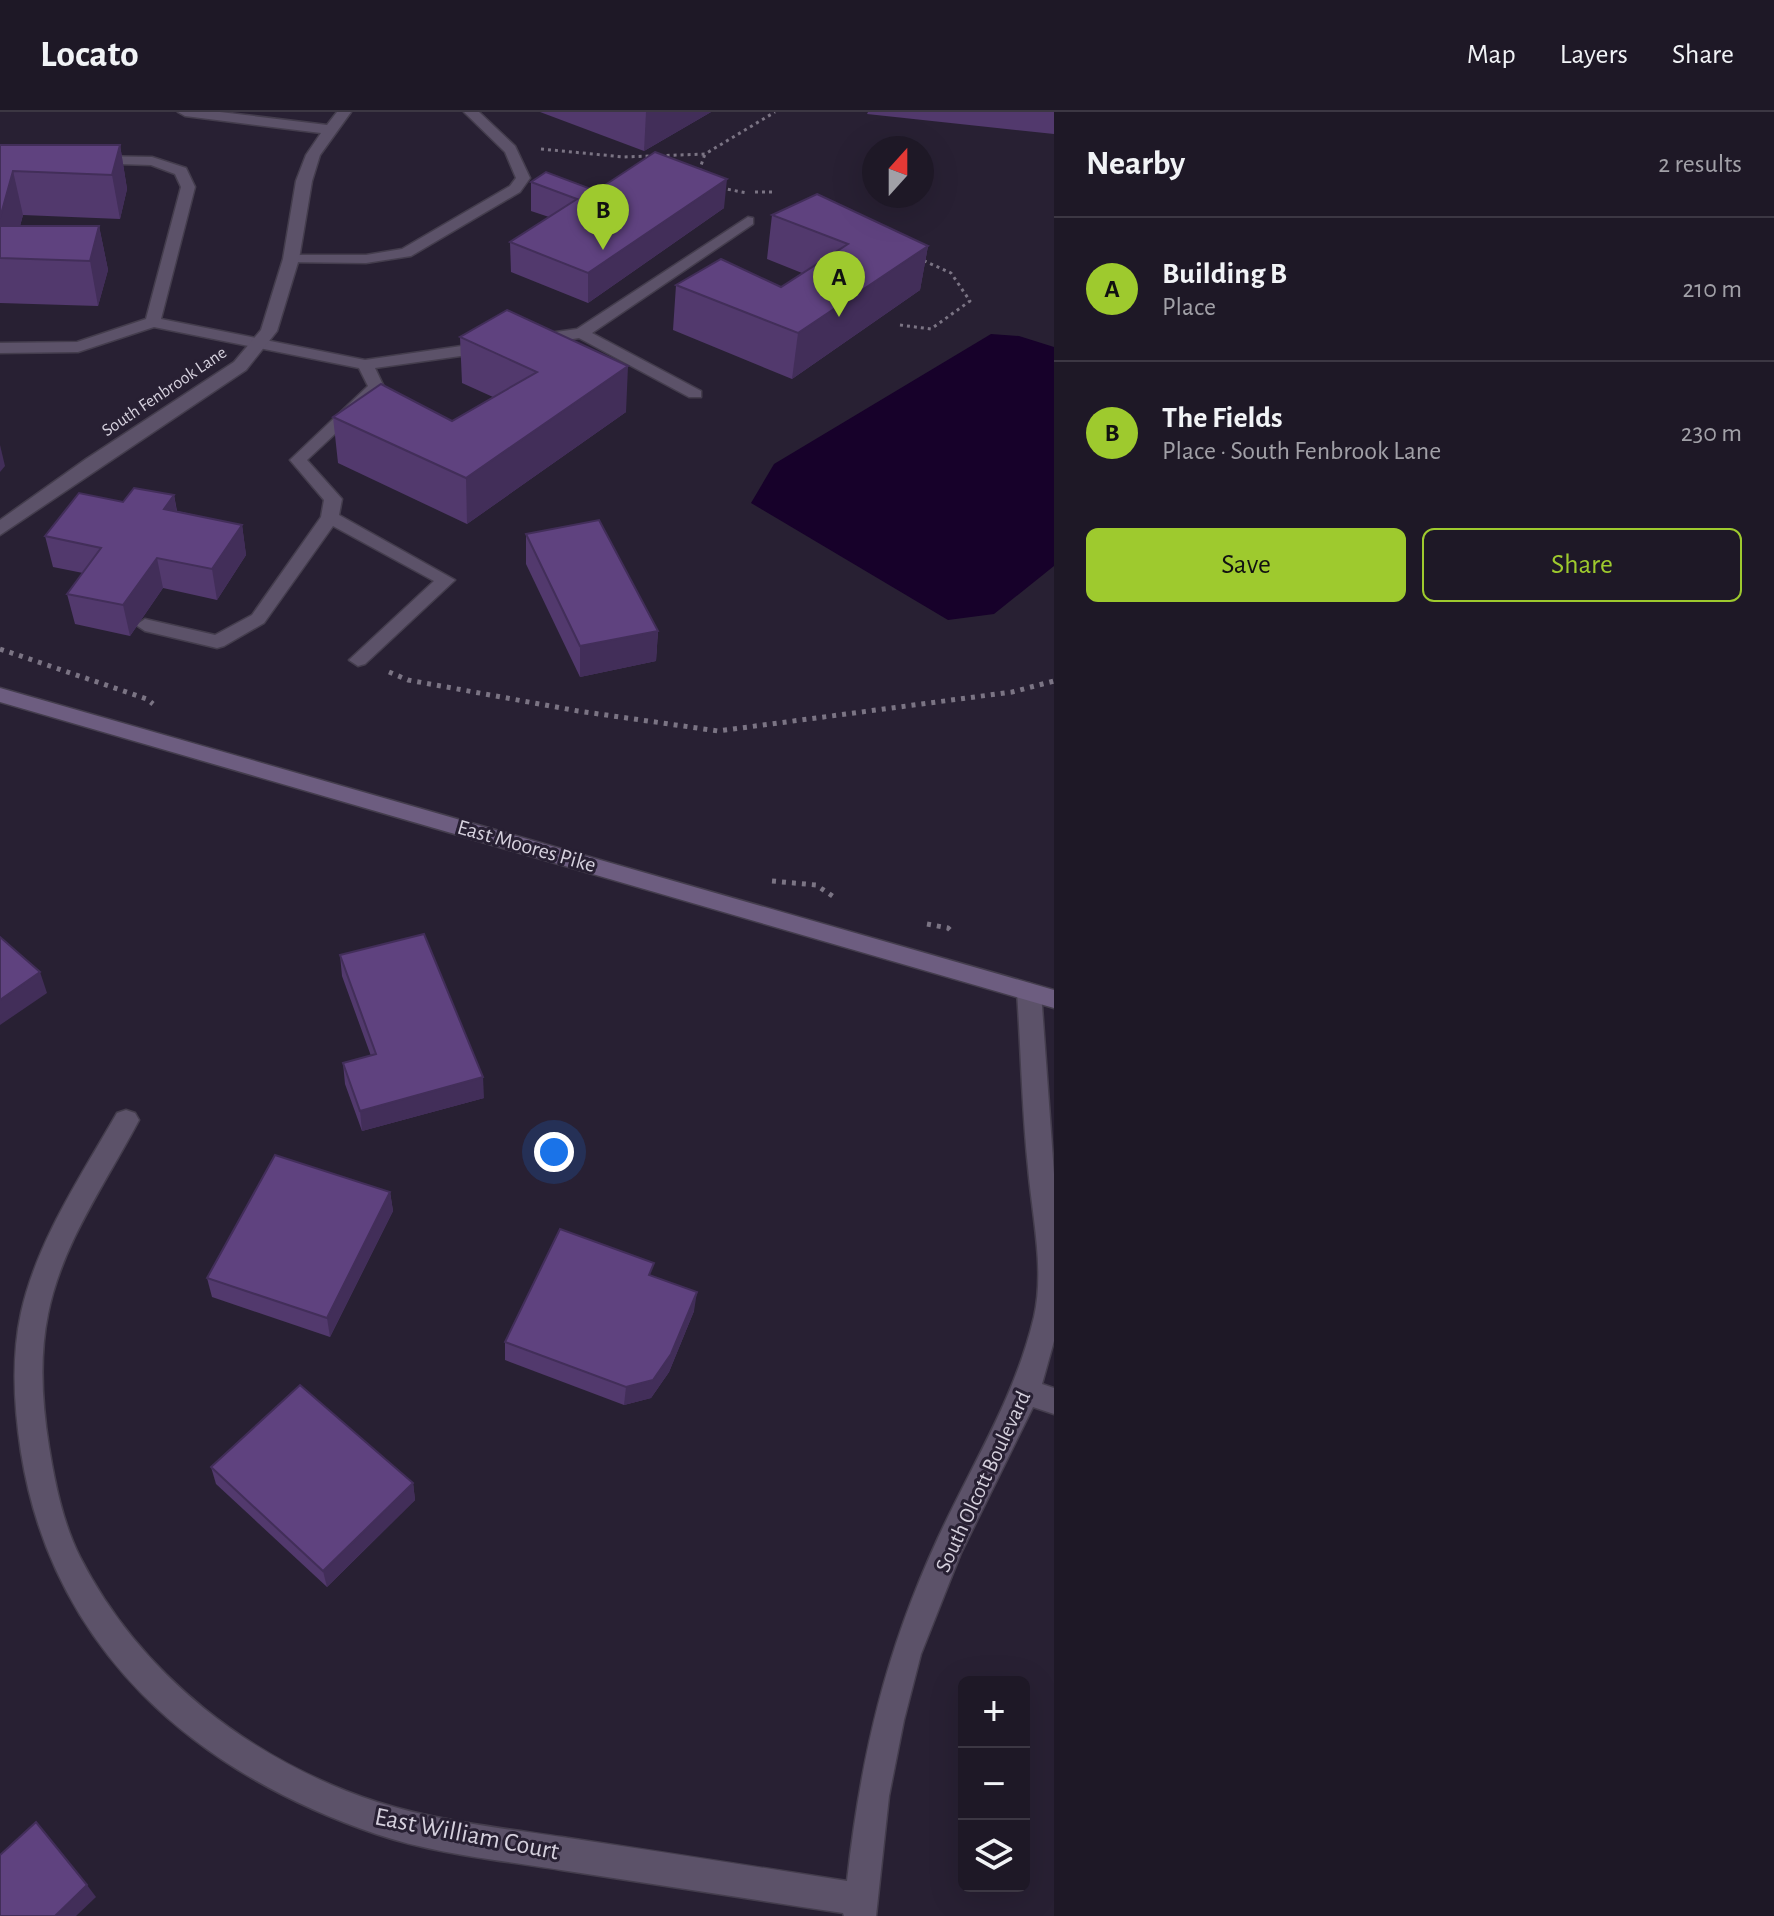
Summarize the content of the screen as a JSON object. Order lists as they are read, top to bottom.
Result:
{
  "streets": {
    "main road": ["East Moores Pike"],
    "street": ["South Fenbrook Lane", "South Olcott Boulevard", "East William Court"]
  },
  "crossings": [
    ["East Moores Pike", "South Olcott Boulevard"],
    ["South Olcott Boulevard", "East William Court"]
  ],
  "north": "top",
  "page": {
    "header": "Locato",
    "nav": ["Map", "Layers", "Share"],
    "heading": ["Nearby", "2 results"],
    "pins": ["B", "A"],
    "list": [
      {
        "mark": "A",
        "name": "Building B",
        "note": "Place",
        "value": "210 m"
      },
      {
        "mark": "B",
        "name": "The Fields",
        "note": "Place · South Fenbrook Lane",
        "value": "230 m"
      }
    ],
    "buttons": ["Save", "Share"],
    "map_buttons": ["+", "−"]
  }
}
